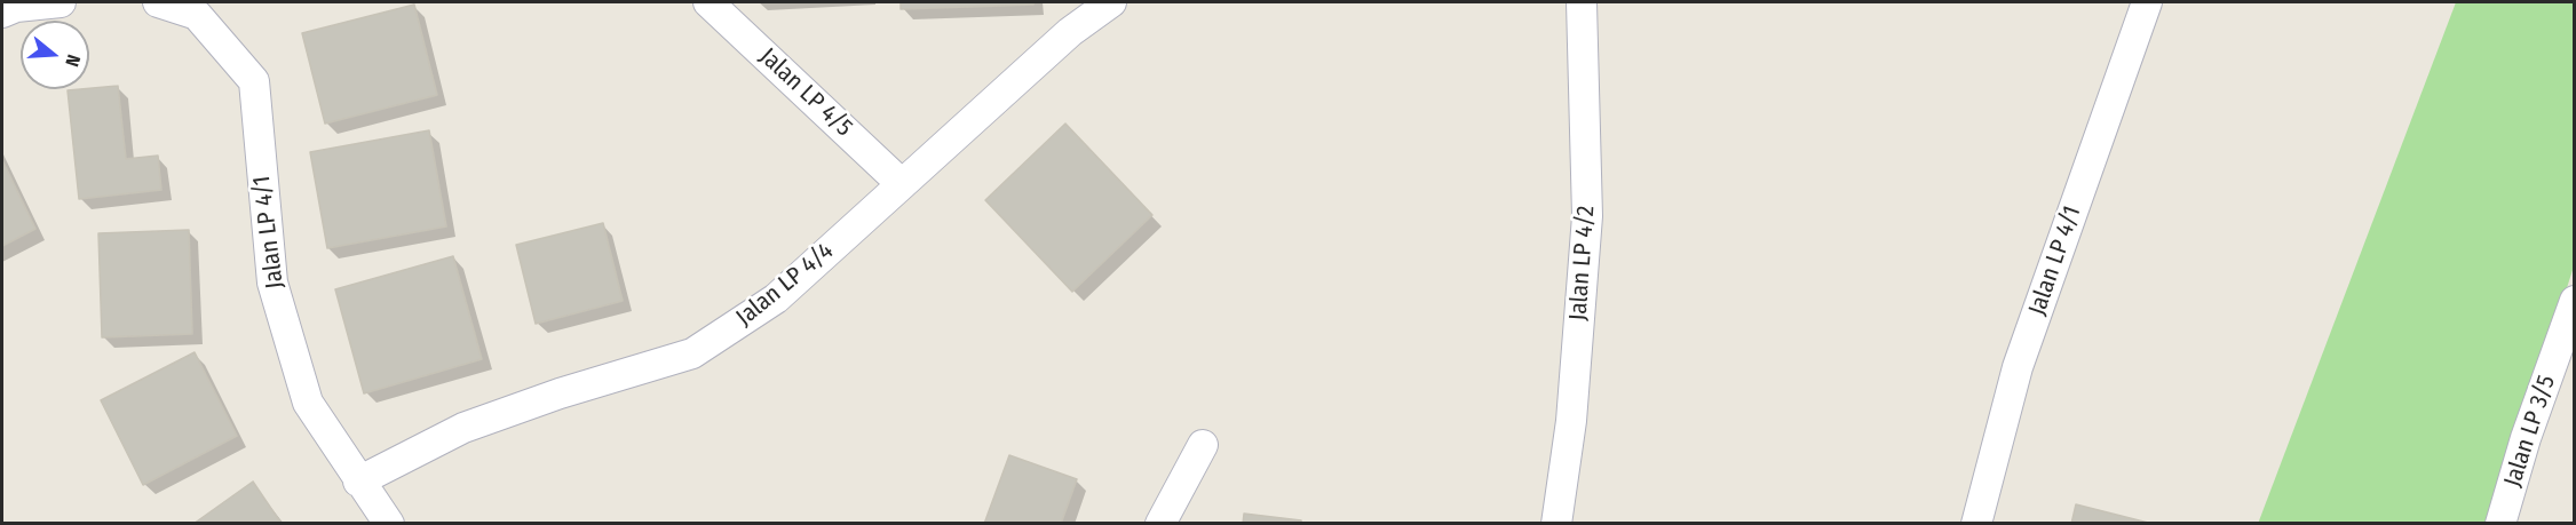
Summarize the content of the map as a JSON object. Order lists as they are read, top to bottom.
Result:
{
  "streets": {
    "street": [
      "Jalan LP 4/5",
      "Jalan LP 4/1",
      "Jalan LP 4/2",
      "Jalan LP 4/4",
      "Jalan LP 3/5"
    ]
  },
  "crossings": [
    ["Jalan LP 4/5", "Jalan LP 4/4"],
    ["Jalan LP 4/1", "Jalan LP 4/4"]
  ],
  "north": "right"
}
